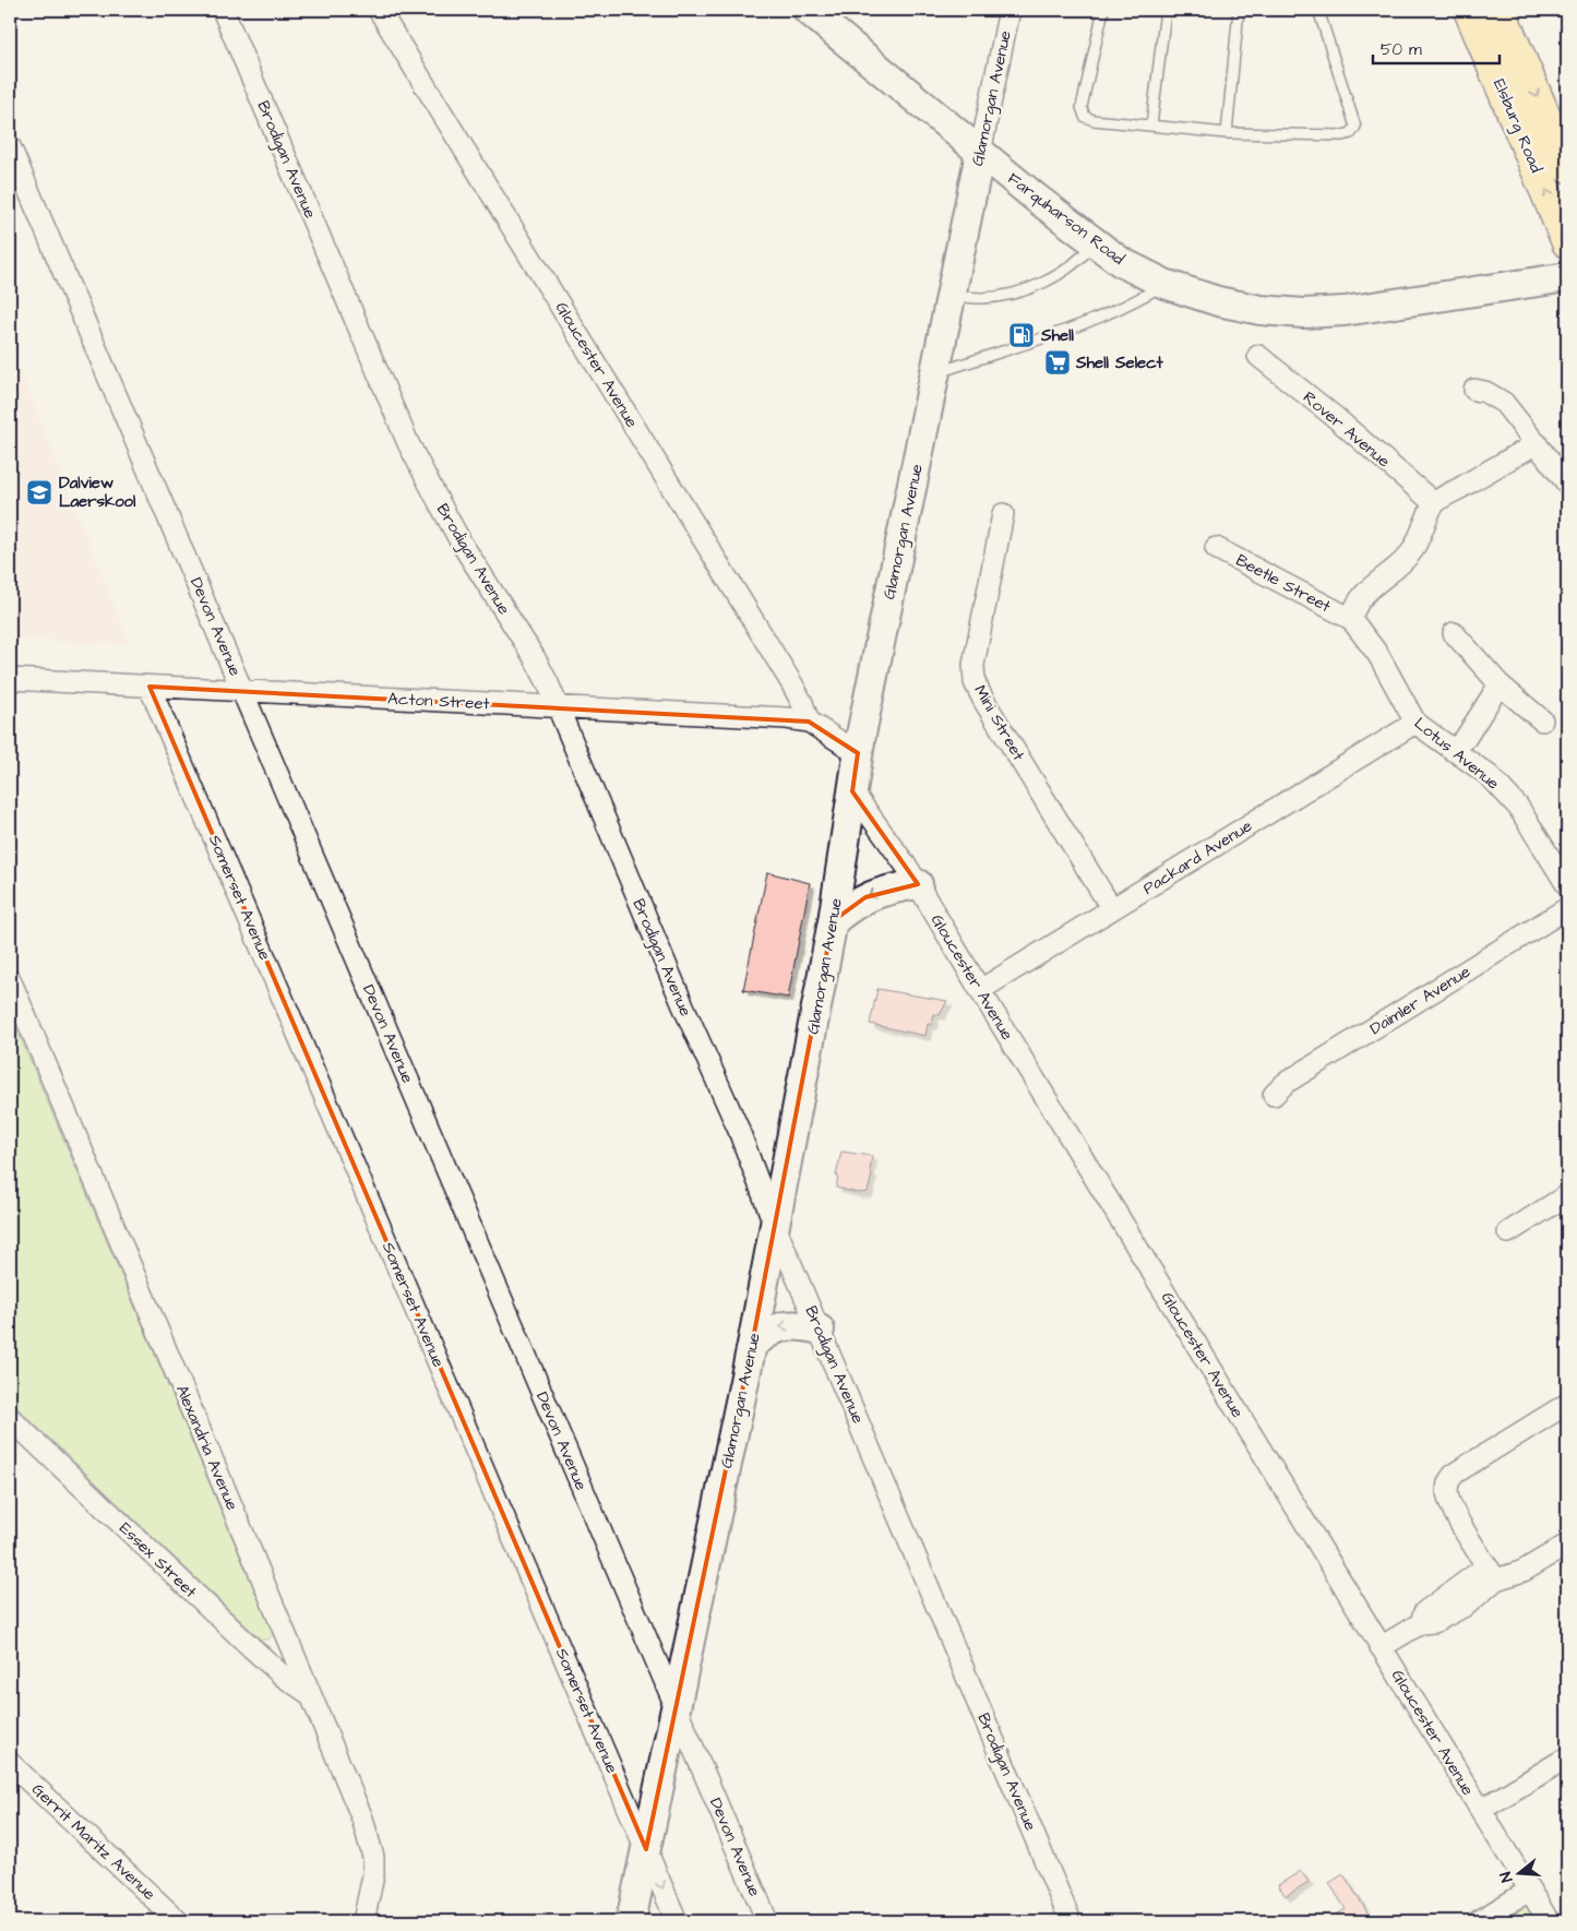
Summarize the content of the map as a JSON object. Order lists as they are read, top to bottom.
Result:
{
  "streets": {
    "main road": ["Elsburg Road"],
    "street": [
      "Glamorgan Avenue",
      "Brodigan Avenue",
      "Farquharson Road",
      "Gloucester Avenue",
      "Rover Avenue",
      "Beetle Street",
      "Devon Avenue",
      "Acton Street",
      "Mini Street",
      "Lotus Avenue",
      "Packard Avenue",
      "Somerset Avenue",
      "Daimler Avenue",
      "Alexandria Avenue",
      "Essex Street",
      "Gerrit Maritz Avenue"
    ]
  },
  "crossings": [
    ["Glamorgan Avenue", "Brodigan Avenue"],
    ["Glamorgan Avenue", "Farquharson Road"],
    ["Glamorgan Avenue", "Gloucester Avenue"],
    ["Glamorgan Avenue", "Devon Avenue"],
    ["Glamorgan Avenue", "Acton Street"],
    ["Glamorgan Avenue", "Somerset Avenue"],
    ["Brodigan Avenue", "Acton Street"],
    ["Gloucester Avenue", "Acton Street"],
    ["Gloucester Avenue", "Packard Avenue"],
    ["Beetle Street", "Lotus Avenue"],
    ["Devon Avenue", "Acton Street"],
    ["Acton Street", "Somerset Avenue"],
    ["Mini Street", "Packard Avenue"],
    ["Lotus Avenue", "Packard Avenue"],
    ["Alexandria Avenue", "Essex Street"]
  ],
  "places": {
    "fuel station": ["Shell"],
    "supermarket": ["Shell Select"],
    "school or university": ["Dalview Laerskool"]
  },
  "scale_bar": "50 m",
  "north": "left"
}
